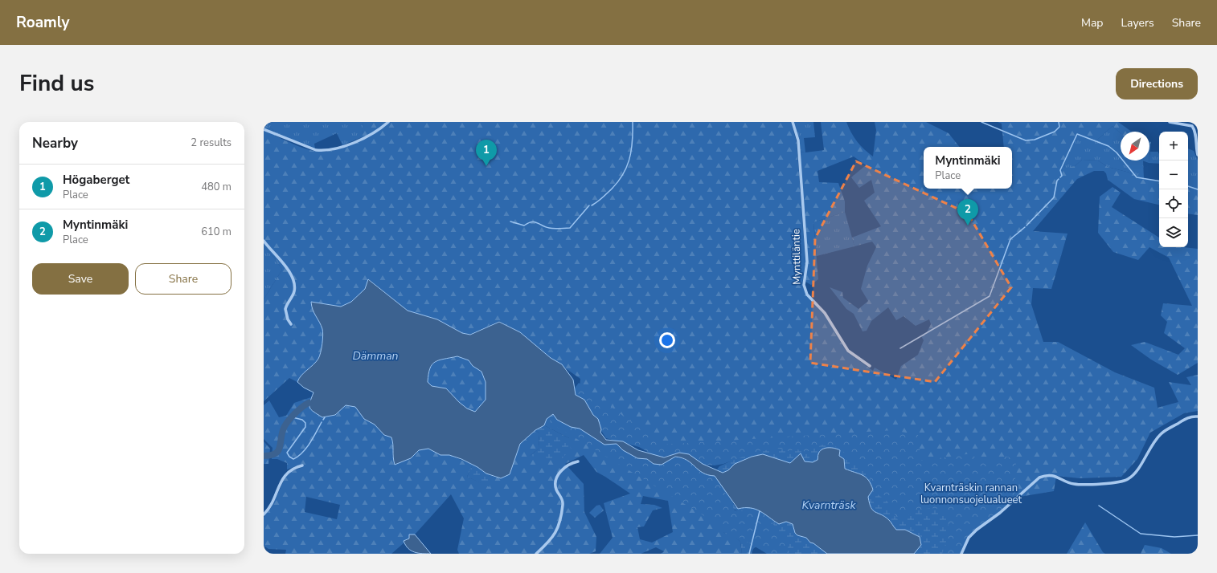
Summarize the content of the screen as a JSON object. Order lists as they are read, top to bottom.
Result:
{
  "streets": {
    "street": ["Mynttiläntie"]
  },
  "water": ["Dämman", "Kvarnträsk"],
  "parks": ["Kvarnträskin rannan luonnonsuojelualueet"],
  "north": "bottom left",
  "page": {
    "header": "Roamly",
    "nav": ["Map", "Layers", "Share"],
    "title": "Find us",
    "buttons": [
      "Directions",
      ["Save", "Share"]
    ],
    "heading": ["Nearby", "2 results"],
    "map_buttons": ["+", "−"],
    "pins": ["1", "2"],
    "popup": ["Myntinmäki", "Place"],
    "list": [
      {
        "mark": "1",
        "name": "Högaberget",
        "note": "Place",
        "value": "480 m"
      },
      {
        "mark": "2",
        "name": "Myntinmäki",
        "note": "Place",
        "value": "610 m"
      }
    ]
  }
}
